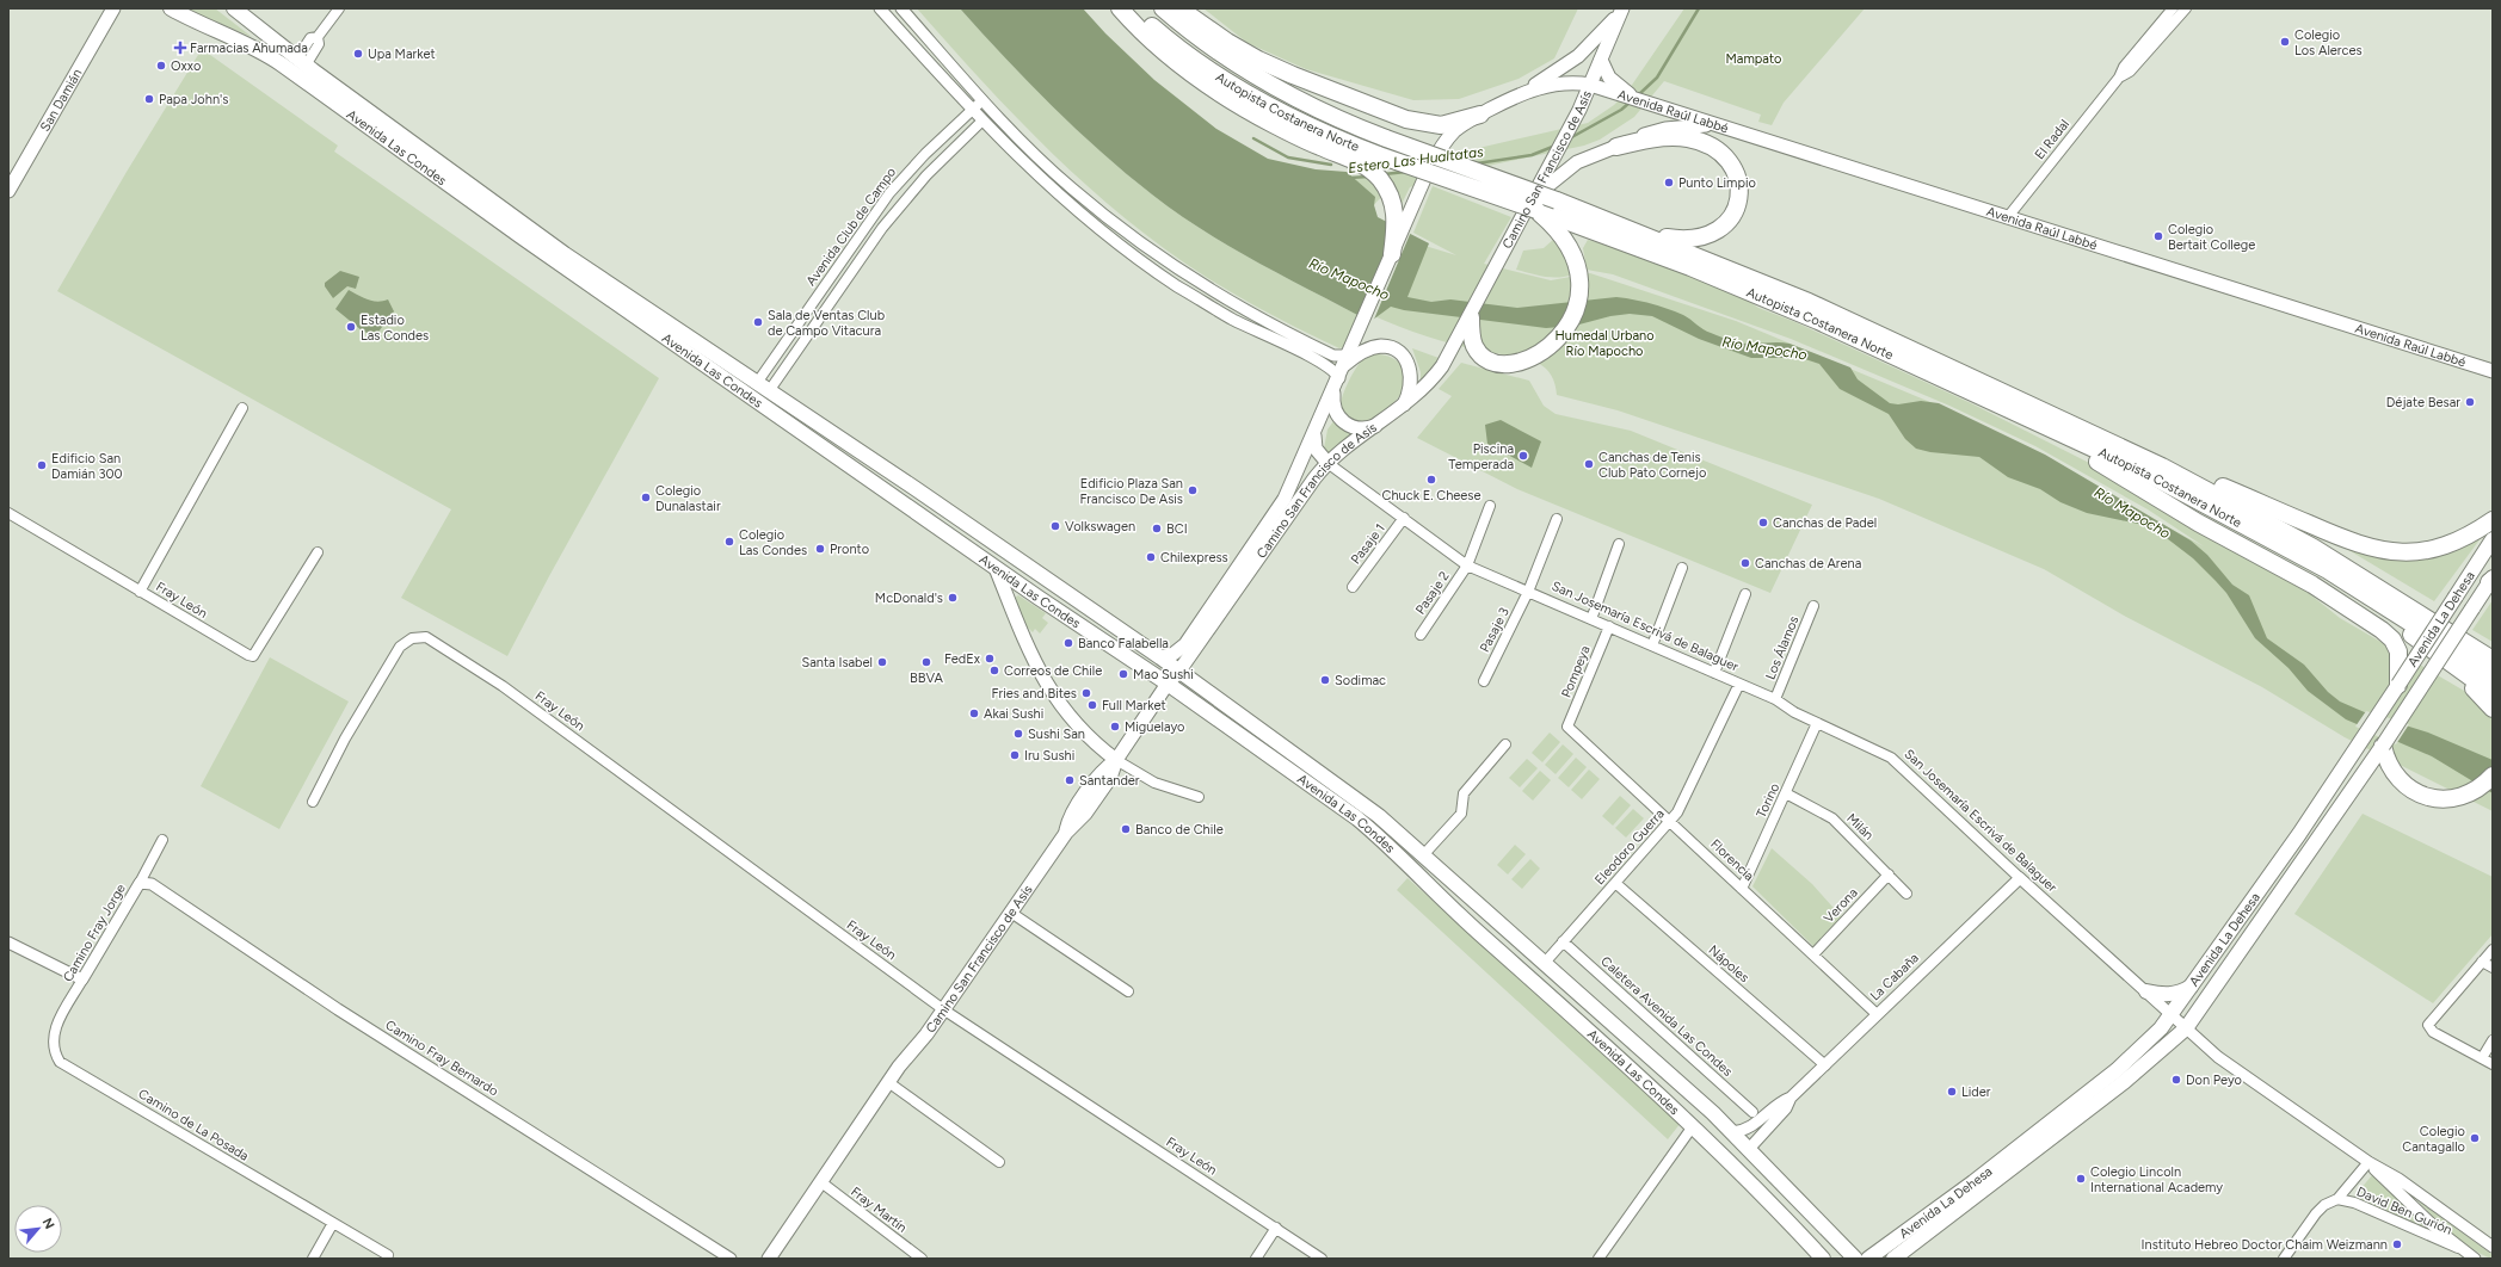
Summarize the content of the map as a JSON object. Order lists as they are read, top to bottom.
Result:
{
  "streets": {
    "highway": ["Autopista Costanera Norte"],
    "main road": [
      "San Damián",
      "Avenida Raúl Labbé",
      "Avenida Las Condes",
      "Camino San Francisco de Asís",
      "Avenida La Dehesa"
    ],
    "street": [
      "El Radal",
      "Avenida Club de Campo",
      "Pasaje 1",
      "Pasaje 2",
      "Fray León",
      "San Josemaría Escrivá de Balaguer",
      "Pasaje 3",
      "Los Álamos",
      "Pompeya",
      "Torino",
      "Milán",
      "Eleodoro Guerra",
      "Florencia",
      "Verona",
      "Camino Fray Jorge",
      "Nápoles",
      "La Cabaña",
      "Caletera Avenida Las Condes",
      "Camino Fray Bernardo",
      "Camino de La Posada",
      "Fray Martín",
      "David Ben Gurión"
    ]
  },
  "crossings": [
    ["Autopista Costanera Norte", "Camino San Francisco de Asís"],
    ["Avenida Raúl Labbé", "El Radal"],
    ["Avenida Raúl Labbé", "Camino San Francisco de Asís"],
    ["Avenida Las Condes", "Camino San Francisco de Asís"],
    ["Avenida Las Condes", "Avenida Club de Campo"],
    ["Avenida Las Condes", "Eleodoro Guerra"],
    ["Avenida Las Condes", "La Cabaña"],
    ["Camino San Francisco de Asís", "Fray León"],
    ["Camino San Francisco de Asís", "San Josemaría Escrivá de Balaguer"],
    ["Camino San Francisco de Asís", "Fray Martín"],
    ["Pasaje 1", "San Josemaría Escrivá de Balaguer"],
    ["Pasaje 2", "San Josemaría Escrivá de Balaguer"],
    ["Avenida La Dehesa", "San Josemaría Escrivá de Balaguer"],
    ["San Josemaría Escrivá de Balaguer", "Pasaje 3"],
    ["San Josemaría Escrivá de Balaguer", "Los Álamos"],
    ["San Josemaría Escrivá de Balaguer", "Pompeya"],
    ["San Josemaría Escrivá de Balaguer", "Torino"],
    ["San Josemaría Escrivá de Balaguer", "Eleodoro Guerra"],
    ["San Josemaría Escrivá de Balaguer", "La Cabaña"],
    ["San Josemaría Escrivá de Balaguer", "David Ben Gurión"],
    ["Pompeya", "Florencia"],
    ["Torino", "Milán"],
    ["Torino", "Florencia"],
    ["Milán", "Verona"],
    ["Eleodoro Guerra", "Florencia"],
    ["Eleodoro Guerra", "Nápoles"],
    ["Eleodoro Guerra", "Caletera Avenida Las Condes"],
    ["Florencia", "Verona"],
    ["Florencia", "La Cabaña"],
    ["Camino Fray Jorge", "Camino Fray Bernardo"],
    ["Camino Fray Jorge", "Camino de La Posada"],
    ["Nápoles", "La Cabaña"]
  ],
  "water": ["Estero Las Hualtatas", "Río Mapocho"],
  "parks": ["Mampato", "Humedal Urbano Río Mapocho"],
  "places": {
    "other": [
      "Colegio Los Alerces",
      "Upa Market",
      "Oxxo",
      "Papa John's",
      "Punto Limpio",
      "Colegio Bertait College",
      "Sala de Ventas Club de Campo Vitacura",
      "Estadio Las Condes",
      "Déjate Besar",
      "Piscina Temperada",
      "Canchas de Tenis Club Pato Cornejo",
      "Edificio San Damián 300",
      "Chuck E. Cheese",
      "Edificio Plaza San Francisco De Asis",
      "Colegio Dunalastair",
      "Canchas de Padel",
      "Volkswagen",
      "BCI",
      "Colegio Las Condes",
      "Pronto",
      "Chilexpress",
      "Canchas de Arena",
      "McDonald's",
      "Banco Falabella",
      "FedEx",
      "Santa Isabel",
      "BBVA",
      "Correos de Chile",
      "Mao Sushi",
      "Sodimac",
      "Fries and Bites",
      "Full Market",
      "Akai Sushi",
      "Miguelayo",
      "Sushi San",
      "Iru Sushi",
      "Santander",
      "Banco de Chile",
      "Don Peyo",
      "Lider",
      "Colegio Cantagallo",
      "Colegio Lincoln International Academy",
      "Instituto Hebreo Doctor Chaim Weizmann"
    ],
    "health": ["Farmacias Ahumada"]
  },
  "north": "top right"
}
